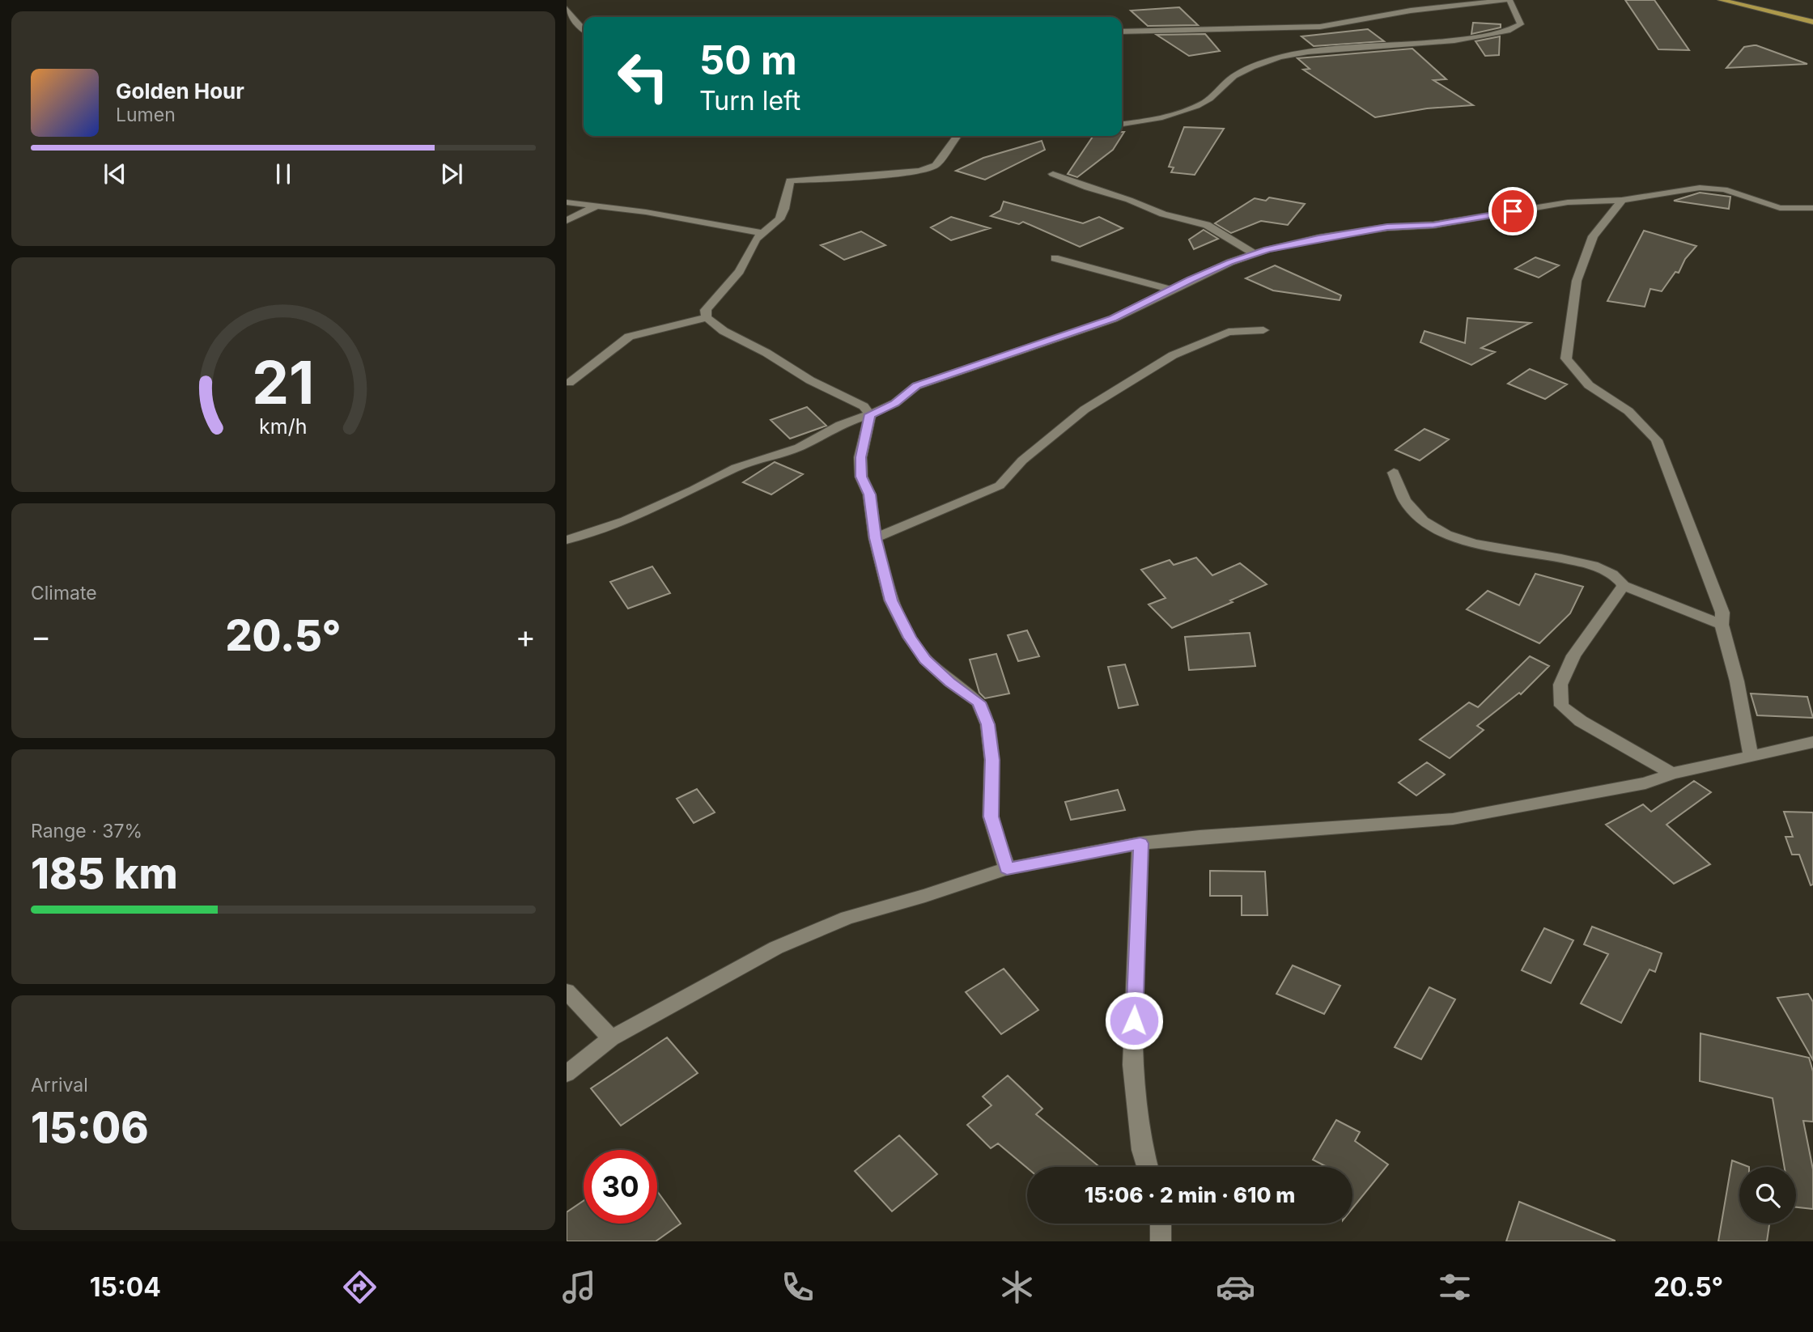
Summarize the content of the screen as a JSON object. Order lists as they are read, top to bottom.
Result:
{
  "page": {
    "turn": ["50 m", "Turn left"],
    "song": ["Golden Hour", "Lumen"],
    "tile": [
      "Climate",
      ["Range · 37%", "185 km"],
      ["Arrival", "15:06"]
    ],
    "heat": ["−", "20.5°", "+"],
    "limit": "30",
    "trip": "15:06 · 2 min · 610 m",
    "tabs": ["15:04", "20.5°"],
    "gauge": ["21", "km/h"]
  }
}
